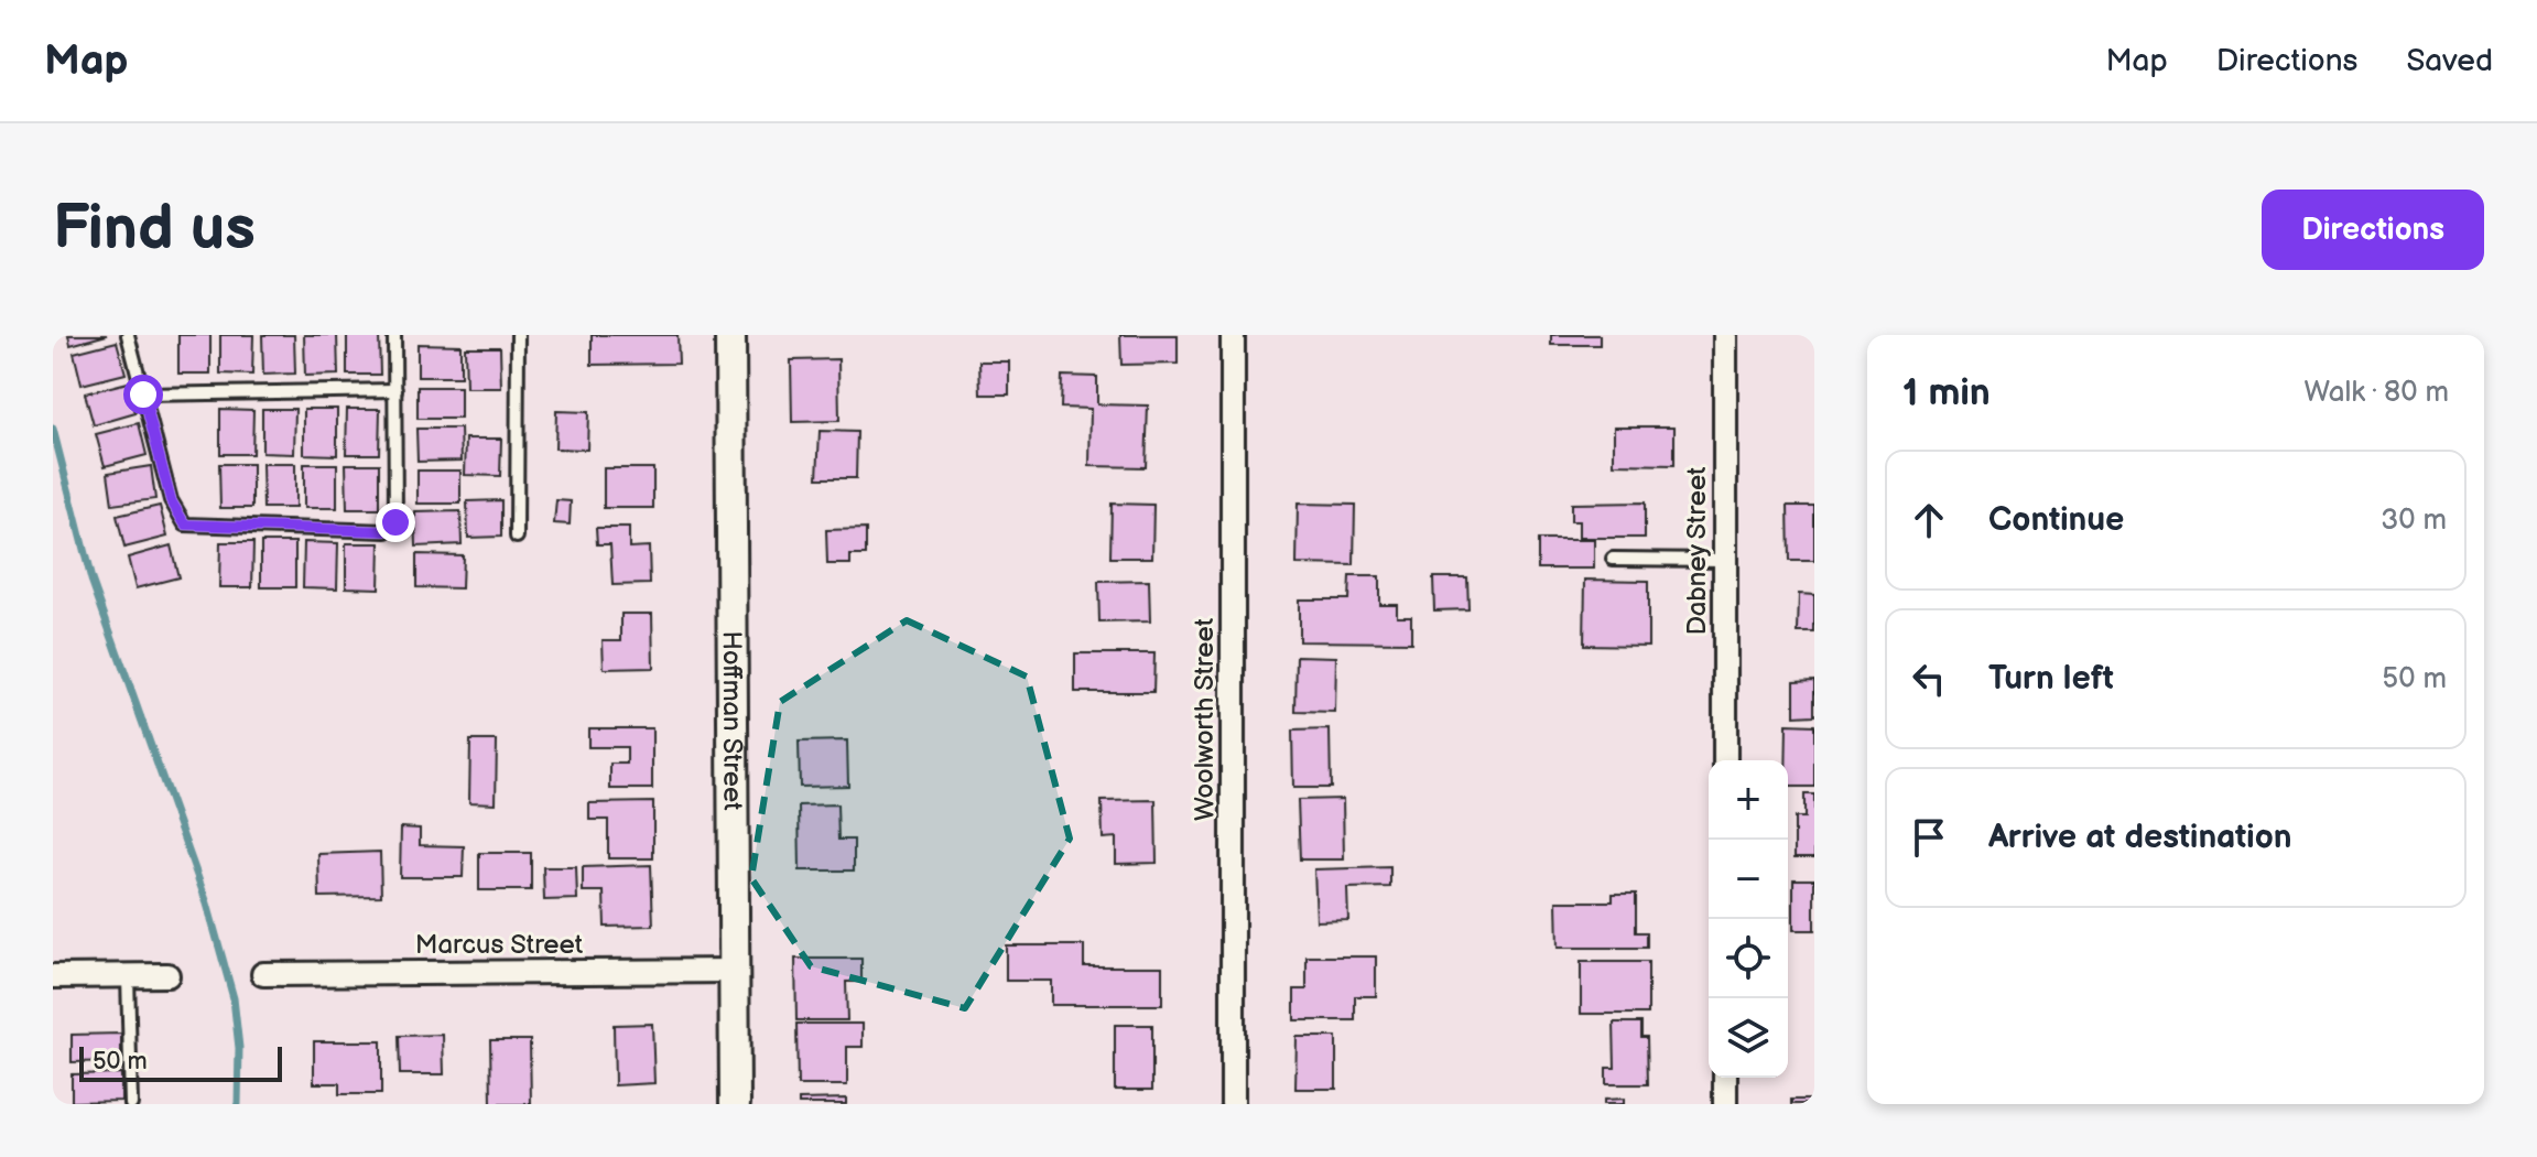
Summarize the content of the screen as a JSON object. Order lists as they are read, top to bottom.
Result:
{
  "streets": {
    "street": [
      "Dabney Street",
      "Hoffman Street",
      "Woolworth Street",
      "Marcus Street"
    ]
  },
  "crossings": [
    ["Hoffman Street", "Marcus Street"]
  ],
  "scale_bar": "50 m",
  "page": {
    "header": "Map",
    "nav": ["Map", "Directions", "Saved"],
    "buttons": "Directions",
    "title": "Find us",
    "heading": ["1 min", "Walk · 80 m"],
    "list": [
      ["Continue", "30 m"],
      ["Turn left", "50 m"],
      "Arrive at destination"
    ],
    "map_buttons": ["+", "−"],
    "scale": "50 m"
  }
}
